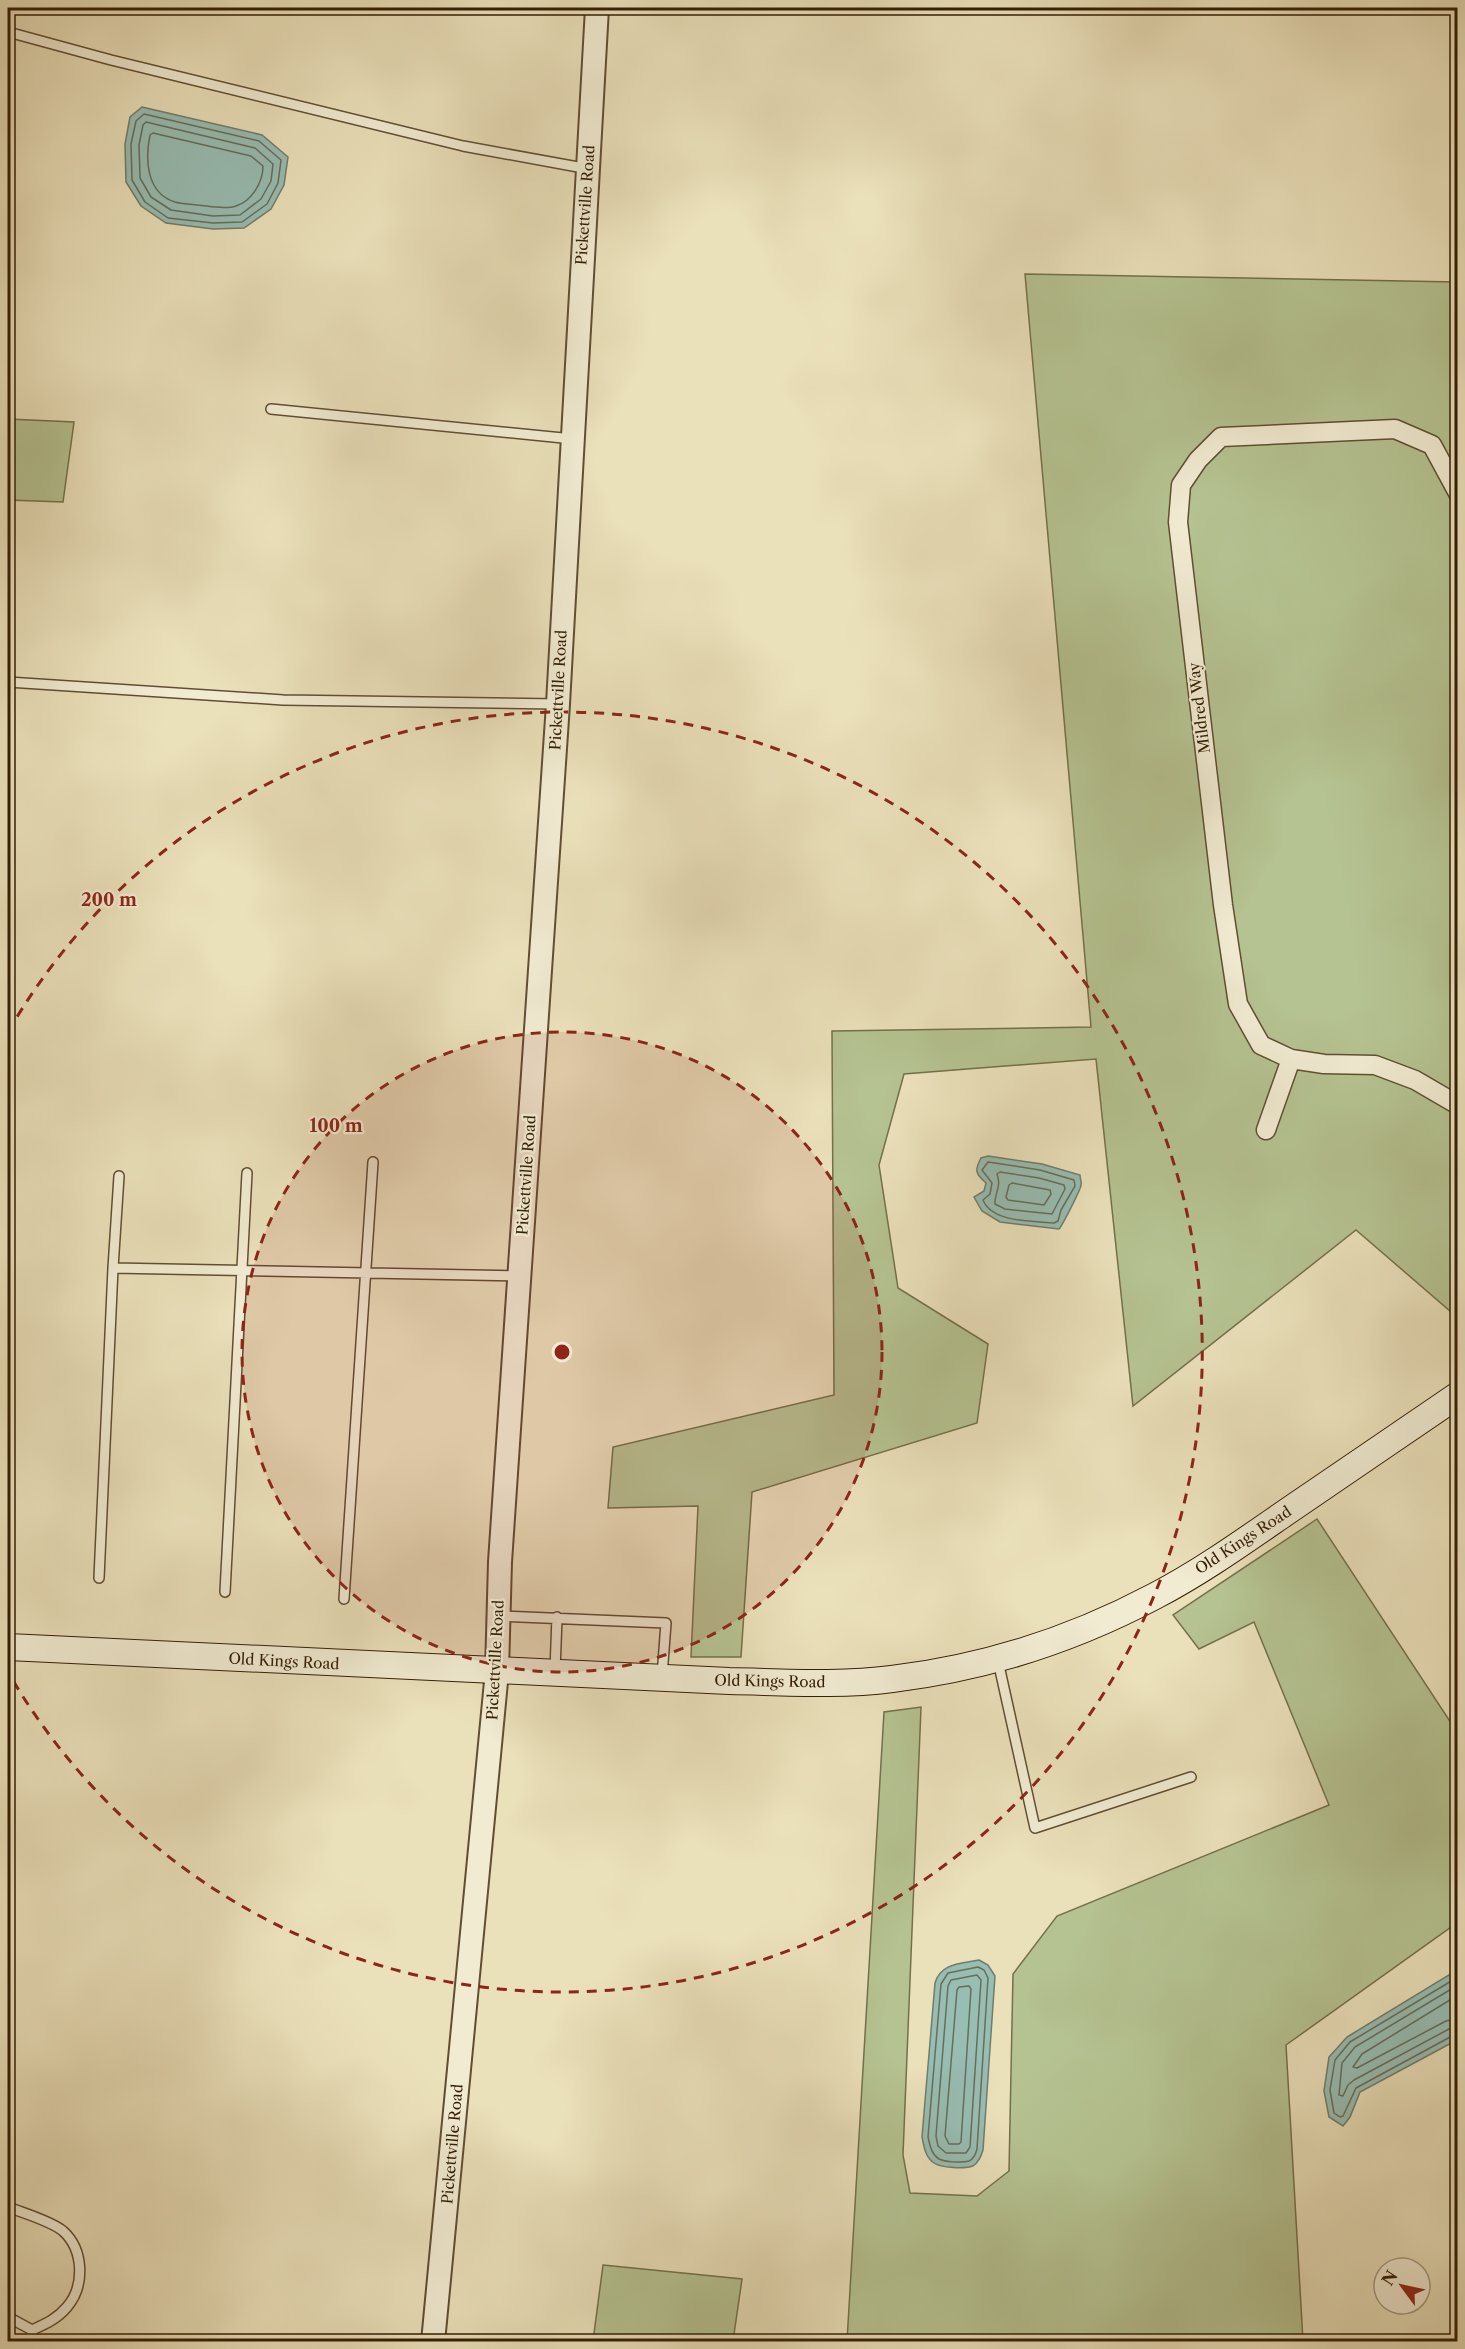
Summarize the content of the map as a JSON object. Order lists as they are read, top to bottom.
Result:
{
  "streets": {
    "main road": ["Old Kings Road"],
    "street": ["Pickettville Road", "Mildred Way"]
  },
  "crossings": [
    ["Pickettville Road", "Old Kings Road"]
  ],
  "north": "top left",
  "rings": ["200 m", "100 m"]
}
